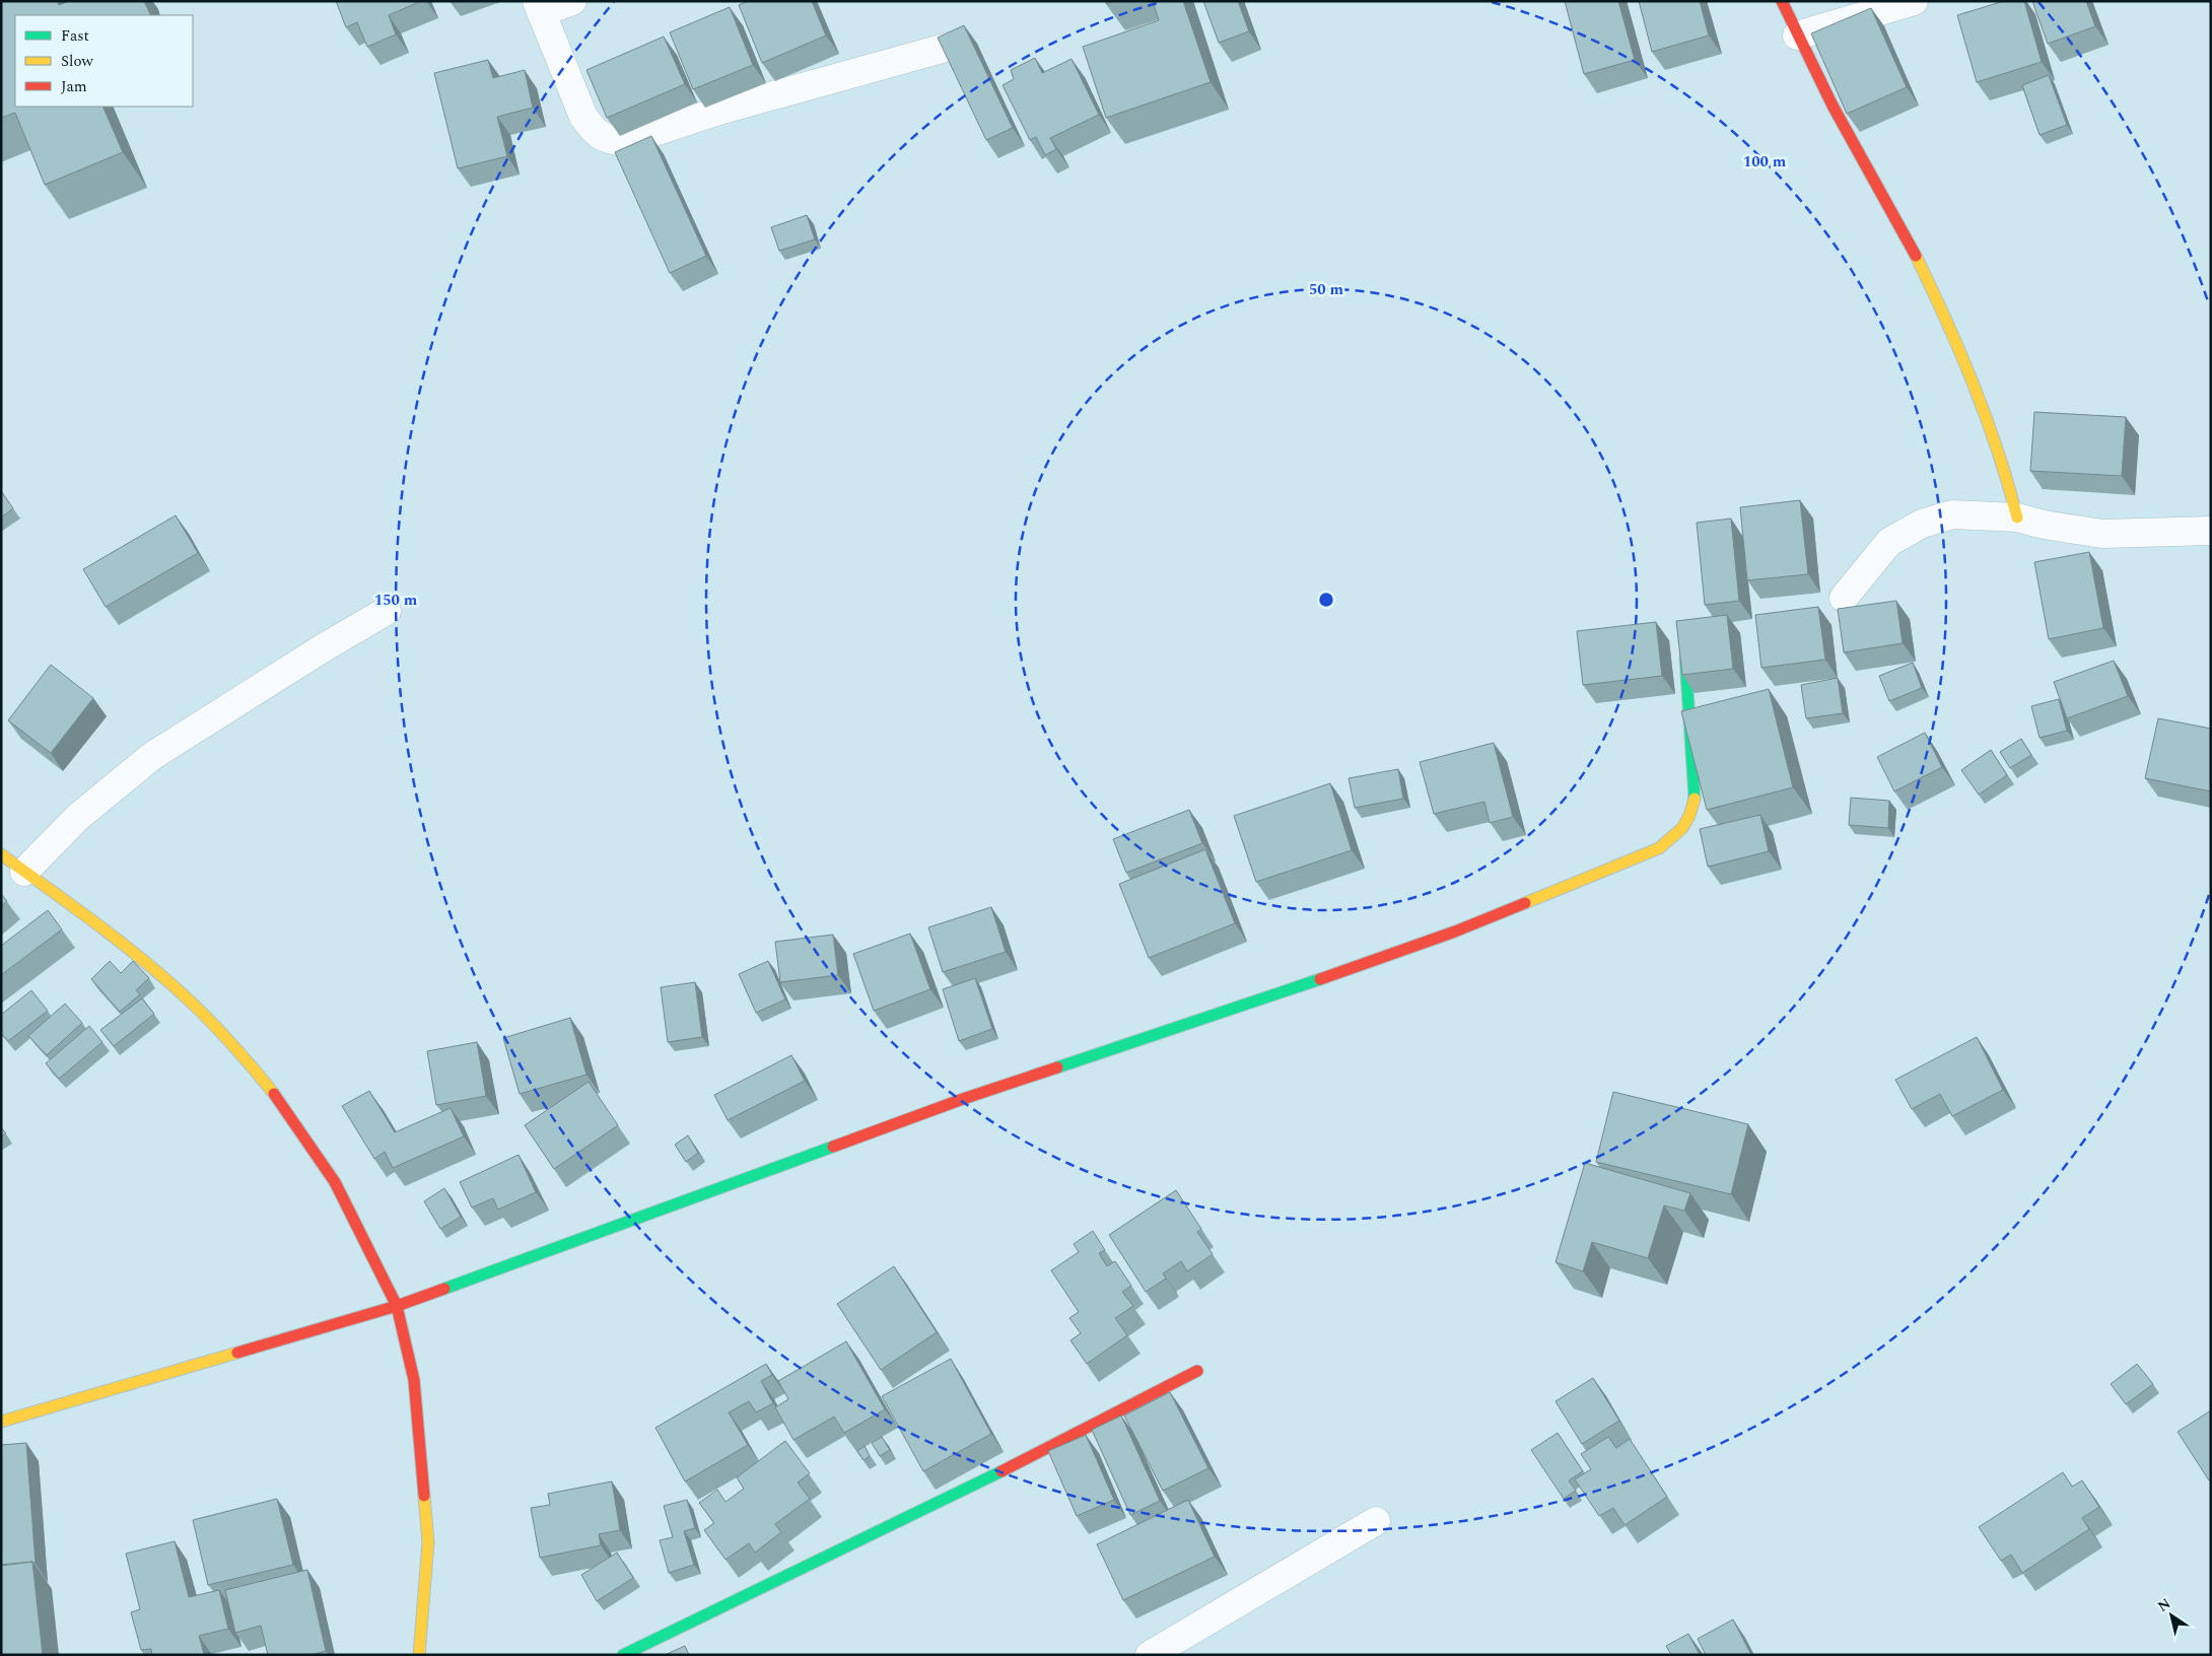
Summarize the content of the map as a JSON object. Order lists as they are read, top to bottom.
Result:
{
  "legend": ["Fast", "Slow", "Jam"],
  "north": "top left",
  "rings": ["100 m", "50 m", "150 m"]
}
